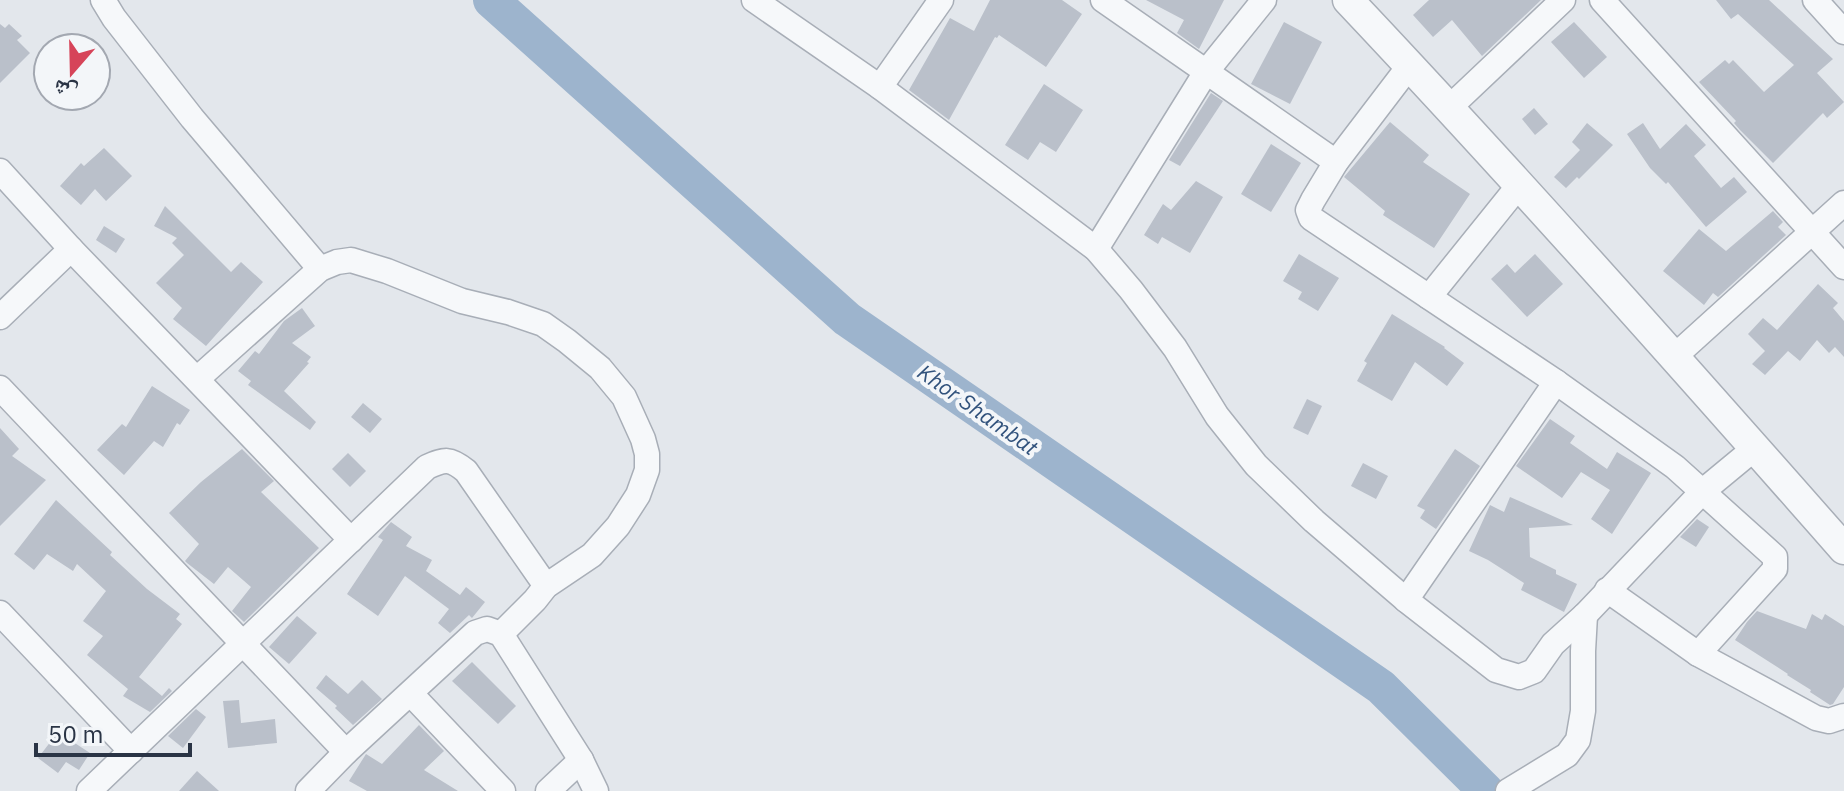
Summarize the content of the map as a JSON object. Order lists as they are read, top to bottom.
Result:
{
  "water": ["Khor Shambat"],
  "scale_bar": "50 m",
  "north": "bottom"
}
